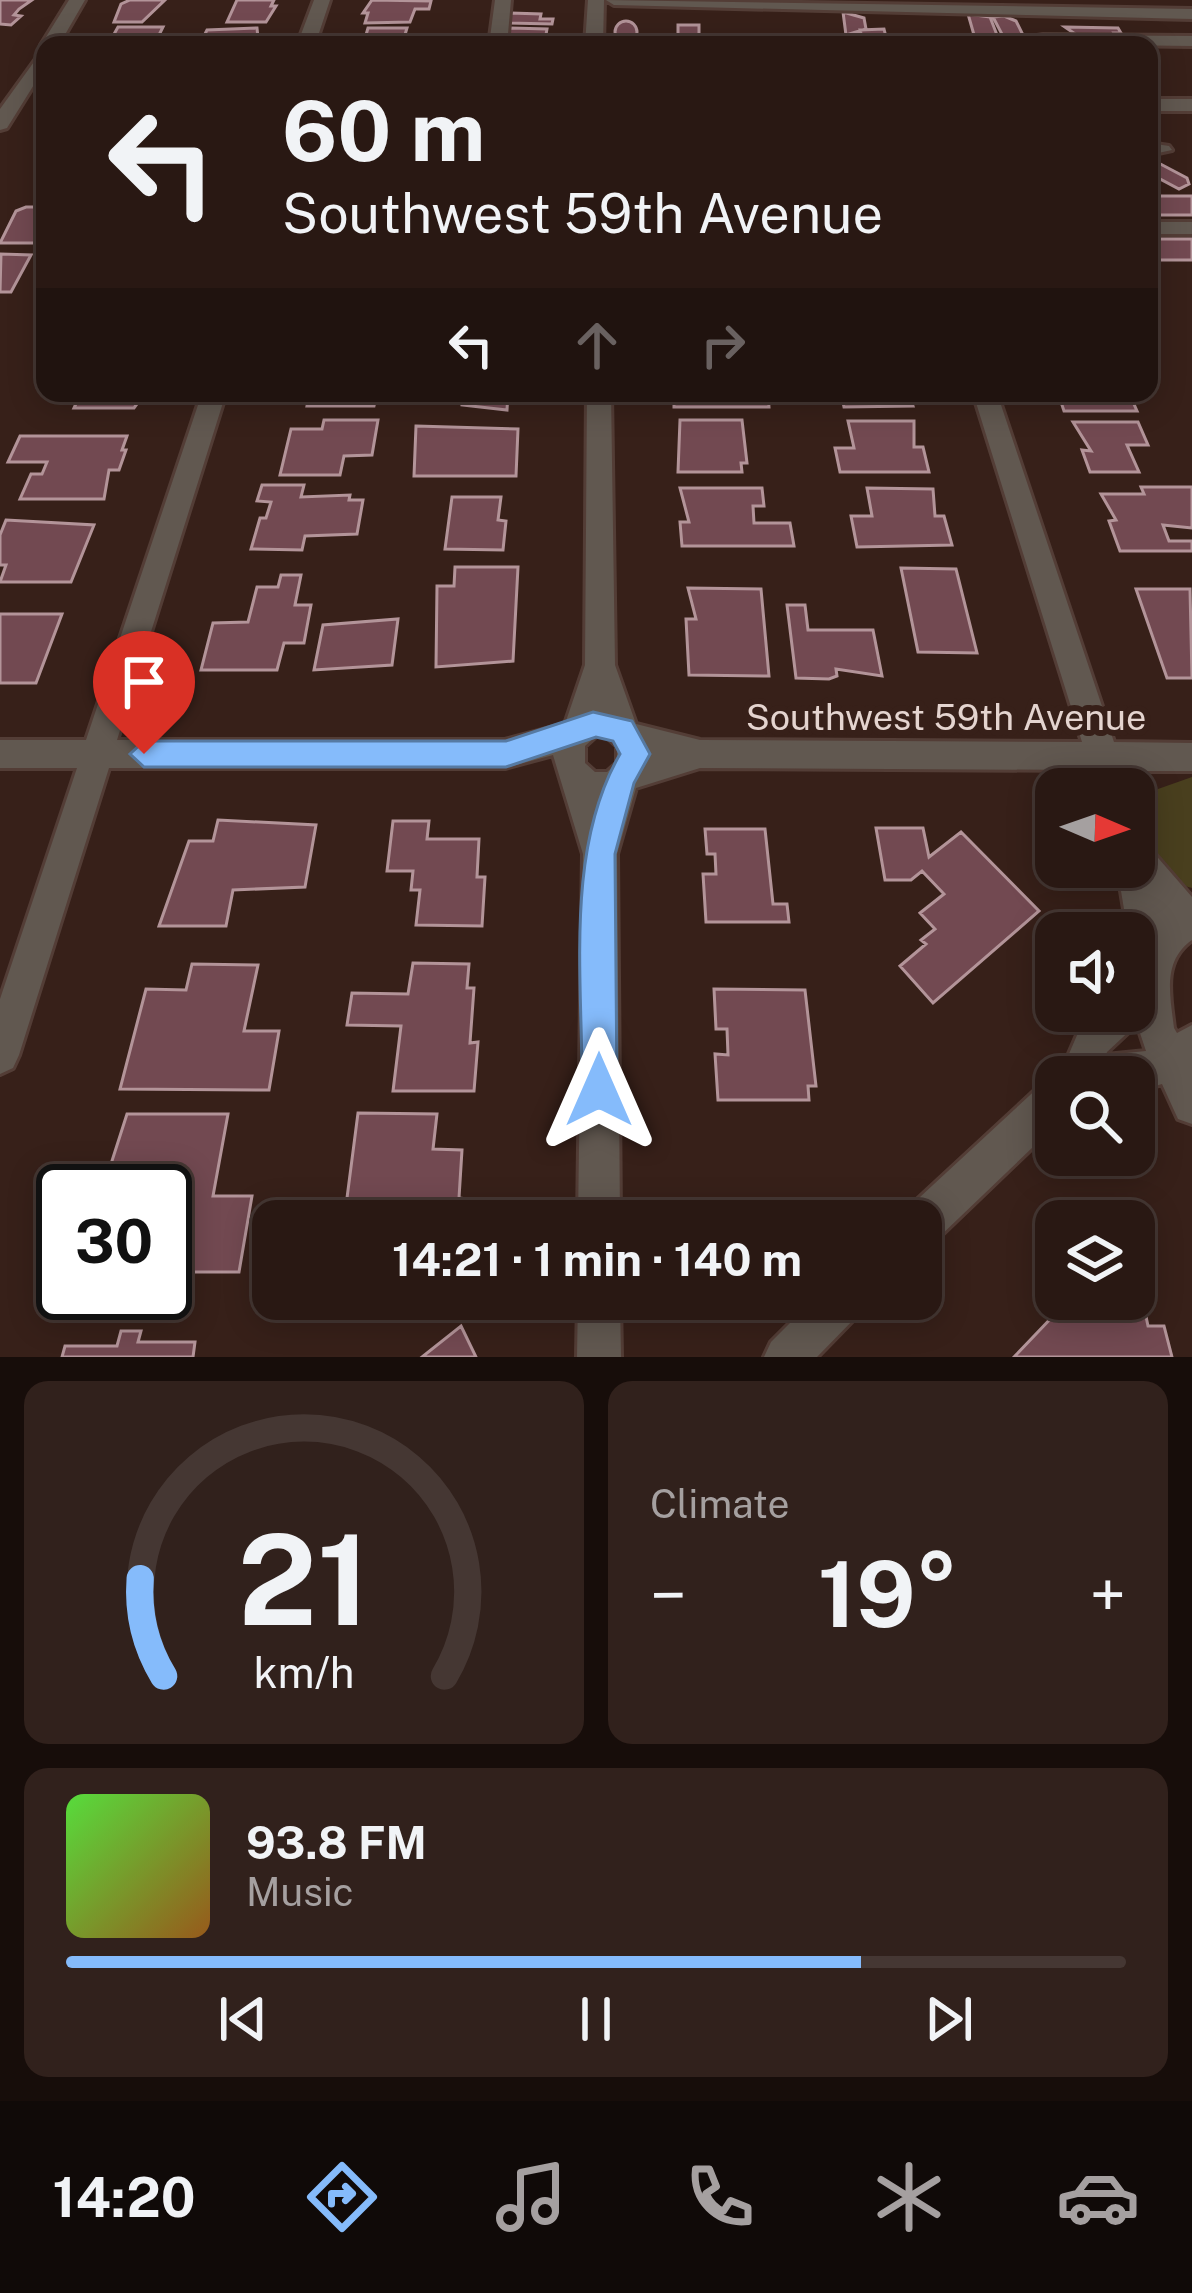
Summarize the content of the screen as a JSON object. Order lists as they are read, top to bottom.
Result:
{
  "streets": {
    "street": ["Southwest 59th Avenue"]
  },
  "north": "right",
  "page": {
    "turn": ["60 m", "Southwest 59th Avenue"],
    "limit": "30",
    "trip": "14:21 · 1 min · 140 m",
    "tile": "Climate",
    "heat": ["−", "19°", "+"],
    "song": ["93.8 FM", "Music"],
    "tabs": "14:20",
    "gauge": ["21", "km/h"]
  }
}
